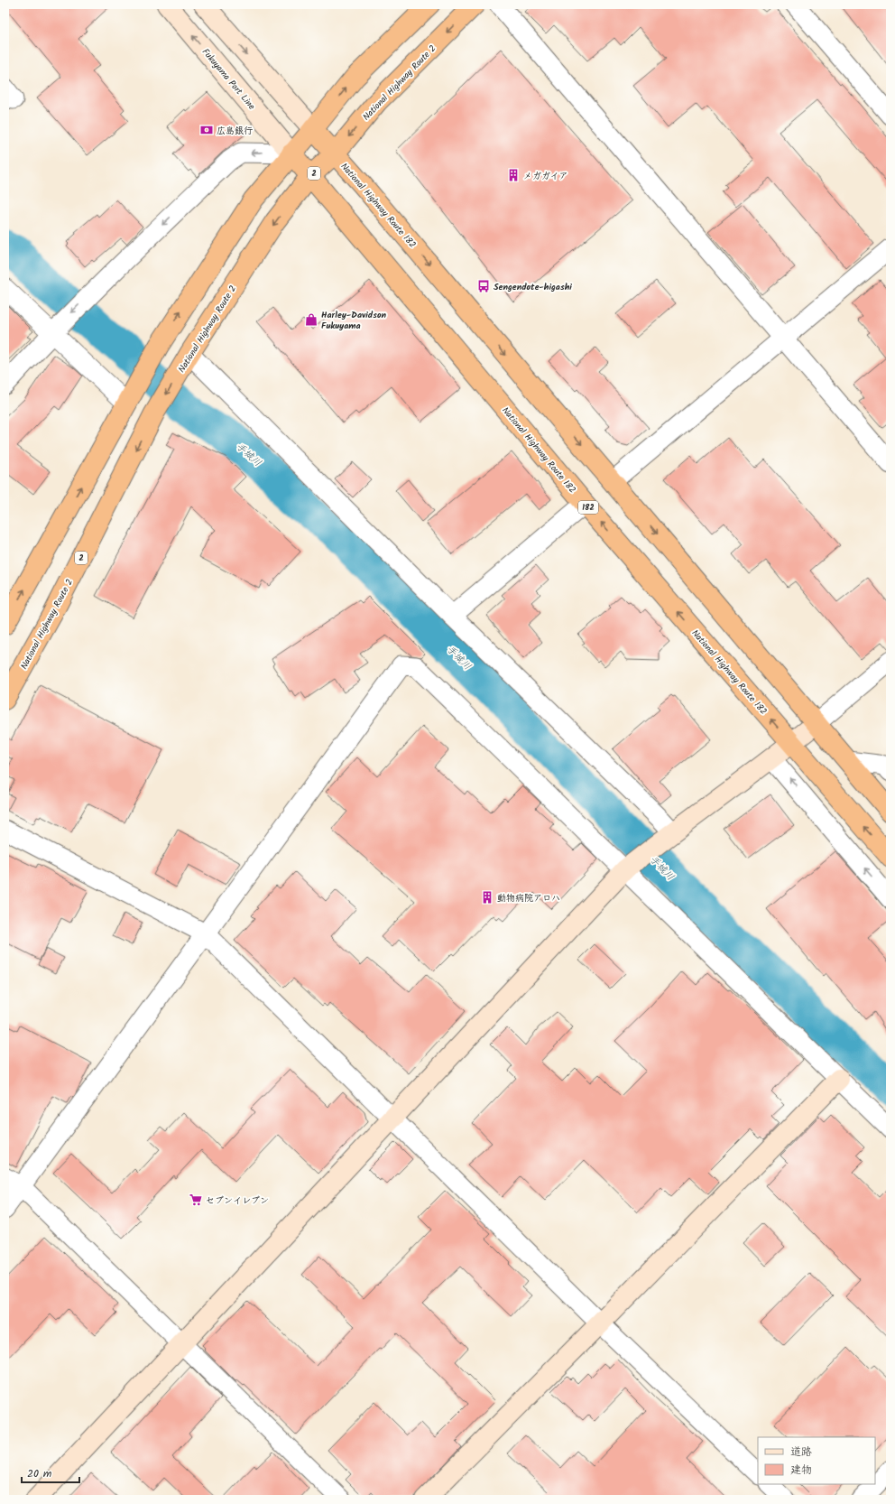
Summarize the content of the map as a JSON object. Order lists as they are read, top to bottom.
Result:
{
  "streets": {
    "highway": [
      "National Highway Route 2",
      "2",
      "National Highway Route 182",
      "182"
    ],
    "street": ["Fukuyama Port Line"]
  },
  "crossings": [
    ["Fukuyama Port Line", "National Highway Route 182"],
    ["National Highway Route 2", "National Highway Route 182"]
  ],
  "water": ["手城川"],
  "places": {
    "bank": ["広島銀行"],
    "building": ["メガガイア", "動物病院アロハ"],
    "bus stop": ["Sengendote-higashi"],
    "shop": ["Harley-Davidson Fukuyama"],
    "supermarket": ["セブンイレブン"]
  },
  "legend": ["道路", "建物"],
  "scale_bar": "20 m"
}
